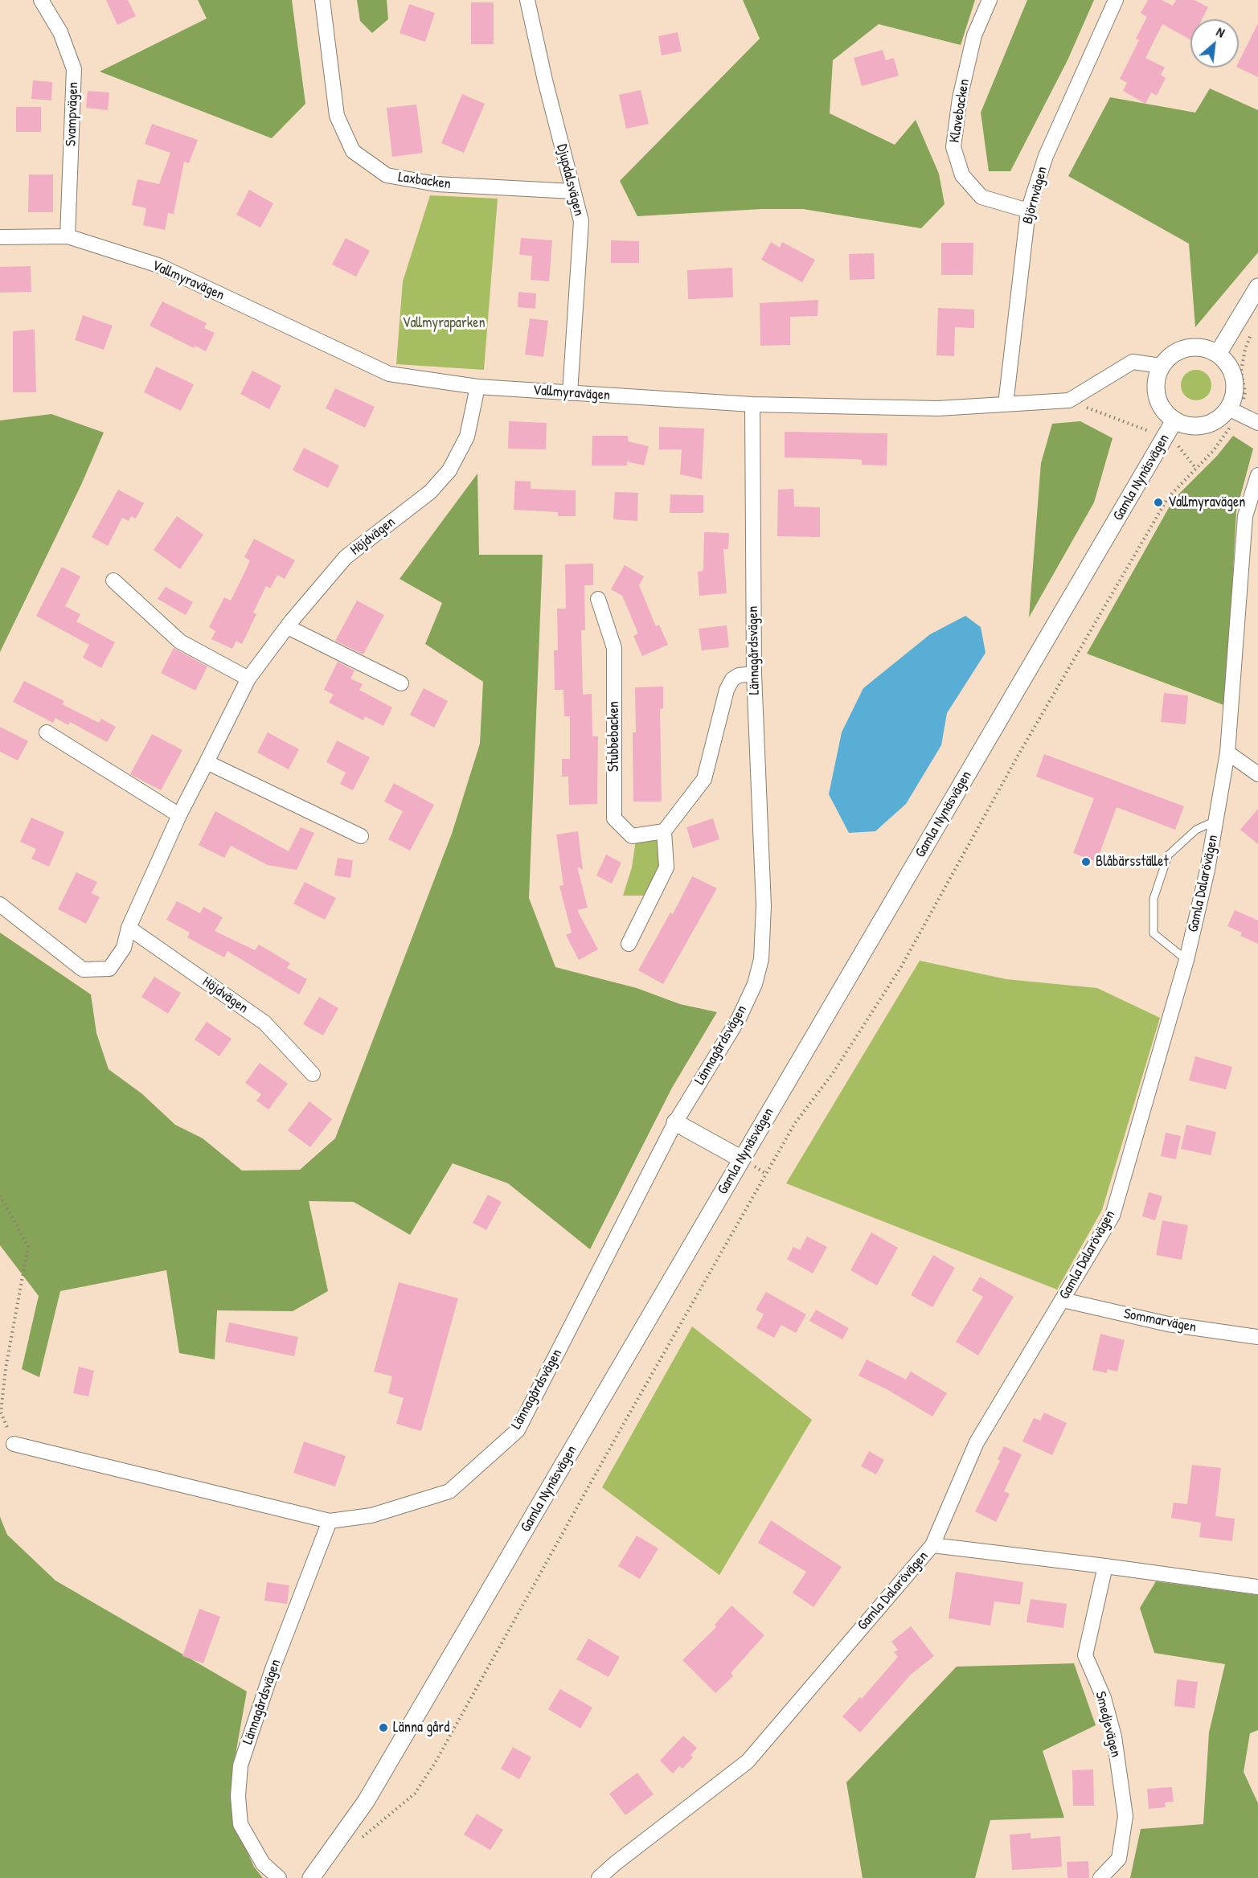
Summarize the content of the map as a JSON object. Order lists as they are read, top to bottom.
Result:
{
  "streets": {
    "street": [
      "Klavebacken",
      "Svampvägen",
      "Djupdalsvägen",
      "Laxbacken",
      "Björnvägen",
      "Vallmyravägen",
      "Gamla Nynäsvägen",
      "Höjdvägen",
      "Lännagårdsvägen",
      "Stubbebacken",
      "Gamla Dalarövägen",
      "Sommarvägen",
      "Smedjevägen"
    ]
  },
  "crossings": [
    ["Klavebacken", "Björnvägen"],
    ["Svampvägen", "Vallmyravägen"],
    ["Djupdalsvägen", "Laxbacken"],
    ["Djupdalsvägen", "Vallmyravägen"],
    ["Björnvägen", "Vallmyravägen"],
    ["Vallmyravägen", "Gamla Nynäsvägen"],
    ["Vallmyravägen", "Höjdvägen"],
    ["Vallmyravägen", "Lännagårdsvägen"],
    ["Gamla Dalarövägen", "Sommarvägen"]
  ],
  "parks": ["Vallmyraparken"],
  "places": ["Vallmyravägen", "Blåbärsstället", "Länna gård"],
  "north": "top right"
}
